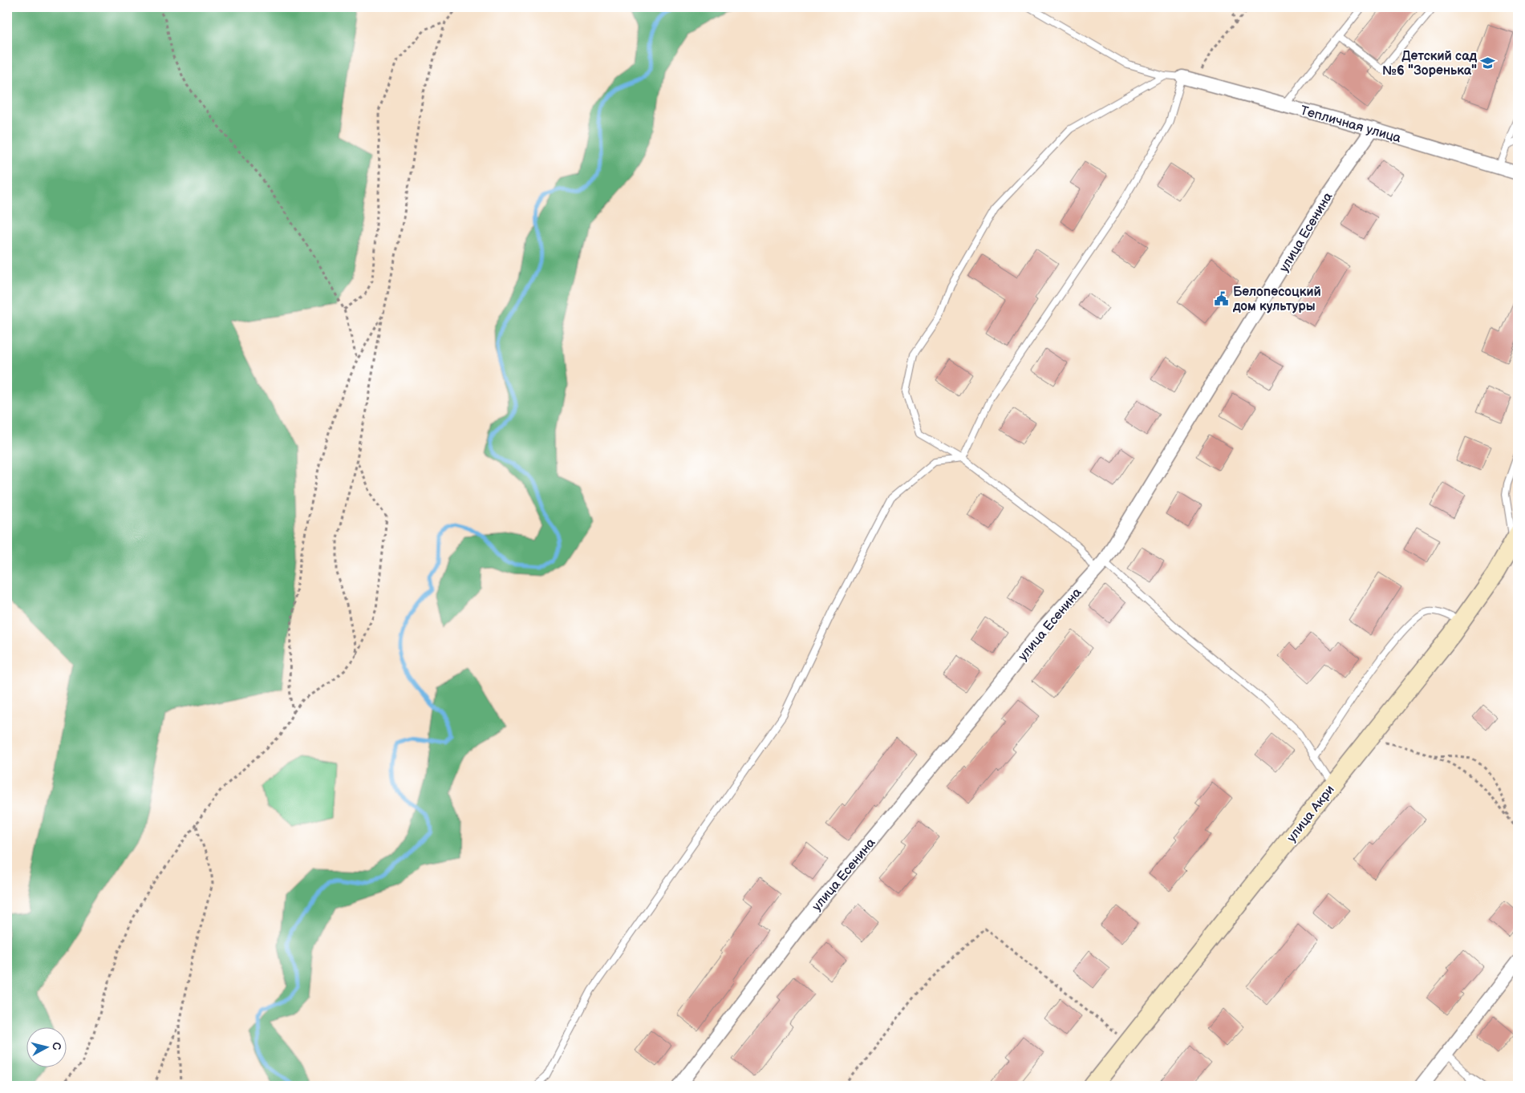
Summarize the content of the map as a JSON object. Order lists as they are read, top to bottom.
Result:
{
  "streets": {
    "main road": ["улица Акри"],
    "street": ["Тепличная улица", "улица Есенина"]
  },
  "crossings": [
    ["Тепличная улица", "улица Есенина"]
  ],
  "places": {
    "school or university": ["Детский сад №6 \"Зоренька\""],
    "public building": ["Белопесоцкий дом культуры"]
  },
  "north": "right"
}
